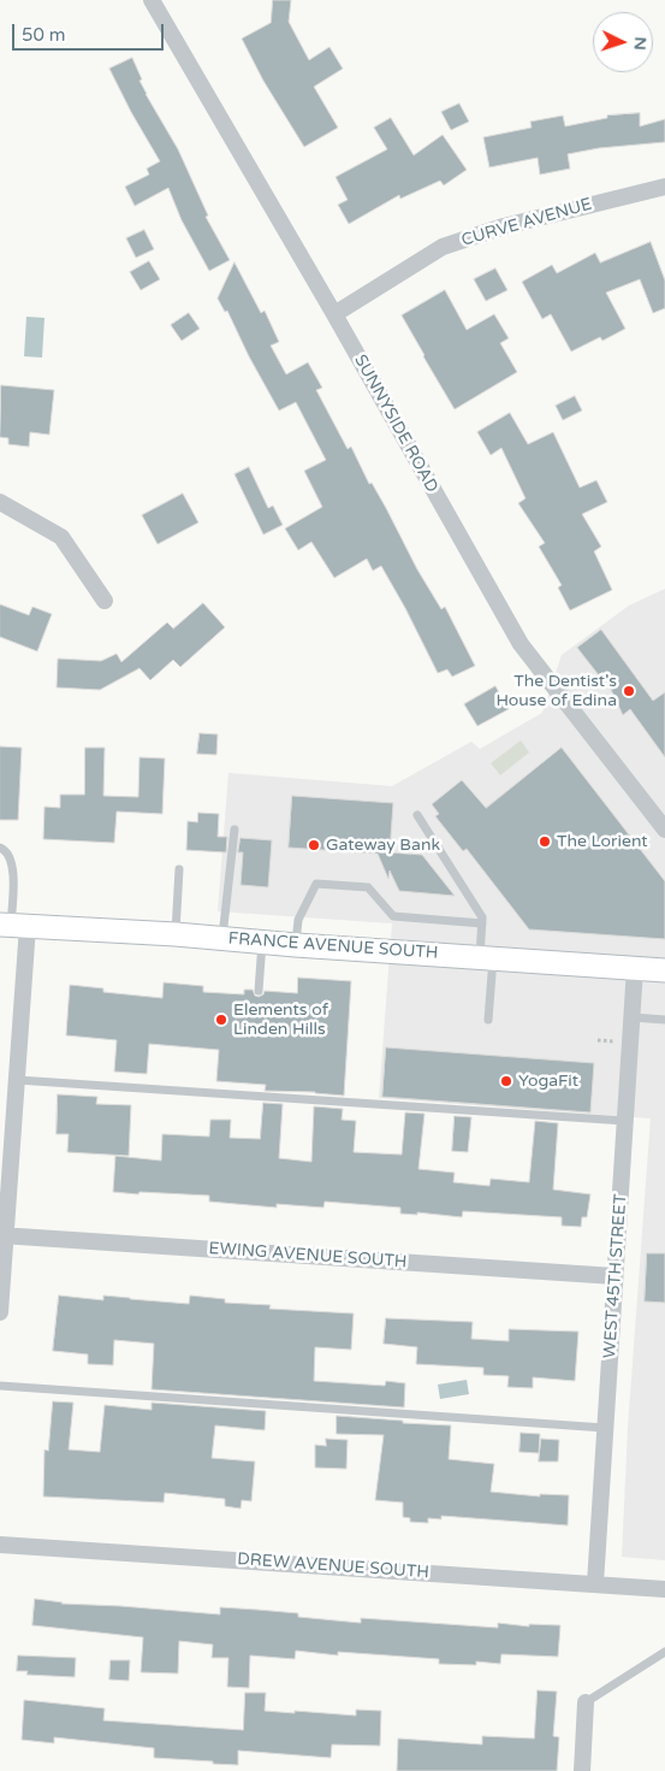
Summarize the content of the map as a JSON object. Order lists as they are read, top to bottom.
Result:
{
  "streets": {
    "main road": ["FRANCE AVENUE SOUTH"],
    "street": [
      "CURVE AVENUE",
      "SUNNYSIDE ROAD",
      "EWING AVENUE SOUTH",
      "WEST 45TH STREET",
      "DREW AVENUE SOUTH"
    ]
  },
  "crossings": [
    ["CURVE AVENUE", "SUNNYSIDE ROAD"],
    ["FRANCE AVENUE SOUTH", "WEST 45TH STREET"],
    ["EWING AVENUE SOUTH", "WEST 45TH STREET"],
    ["WEST 45TH STREET", "DREW AVENUE SOUTH"]
  ],
  "places": [
    "The Dentist's House of Edina",
    "The Lorient",
    "Gateway Bank",
    "Elements of Linden Hills",
    "YogaFit"
  ],
  "scale_bar": "50 m",
  "north": "right"
}
